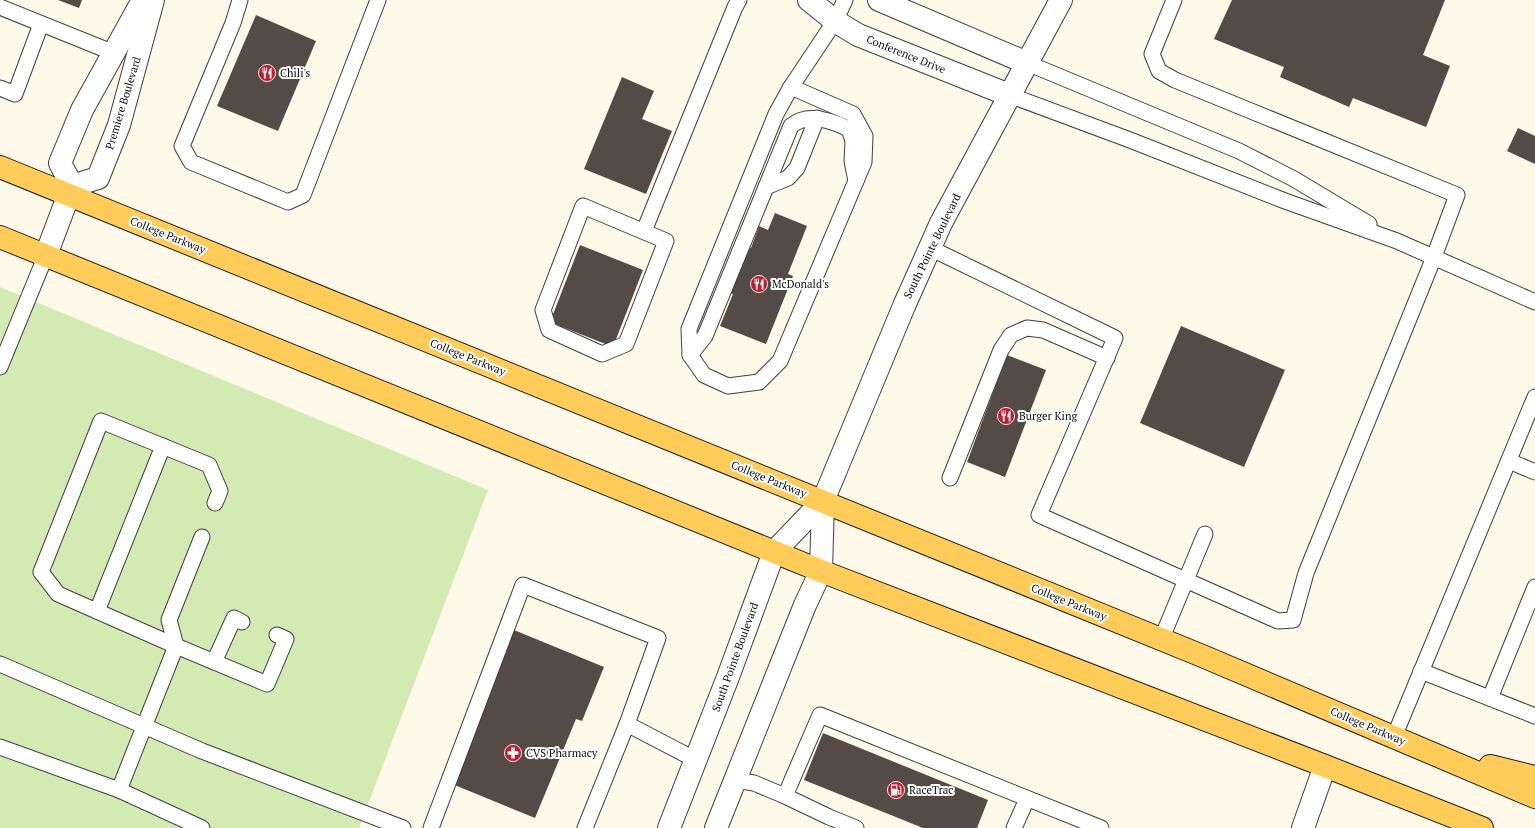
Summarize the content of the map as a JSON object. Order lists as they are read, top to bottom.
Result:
{
  "streets": {
    "main road": ["College Parkway"],
    "street": ["Conference Drive", "Premiere Boulevard", "South Pointe Boulevard"]
  },
  "crossings": [
    ["Conference Drive", "South Pointe Boulevard"],
    ["Premiere Boulevard", "College Parkway"],
    ["College Parkway", "South Pointe Boulevard"]
  ],
  "places": {
    "restaurant": ["Chili's", "McDonald's", "Burger King"],
    "pharmacy": ["CVS Pharmacy"],
    "fuel station": ["RaceTrac"]
  }
}
